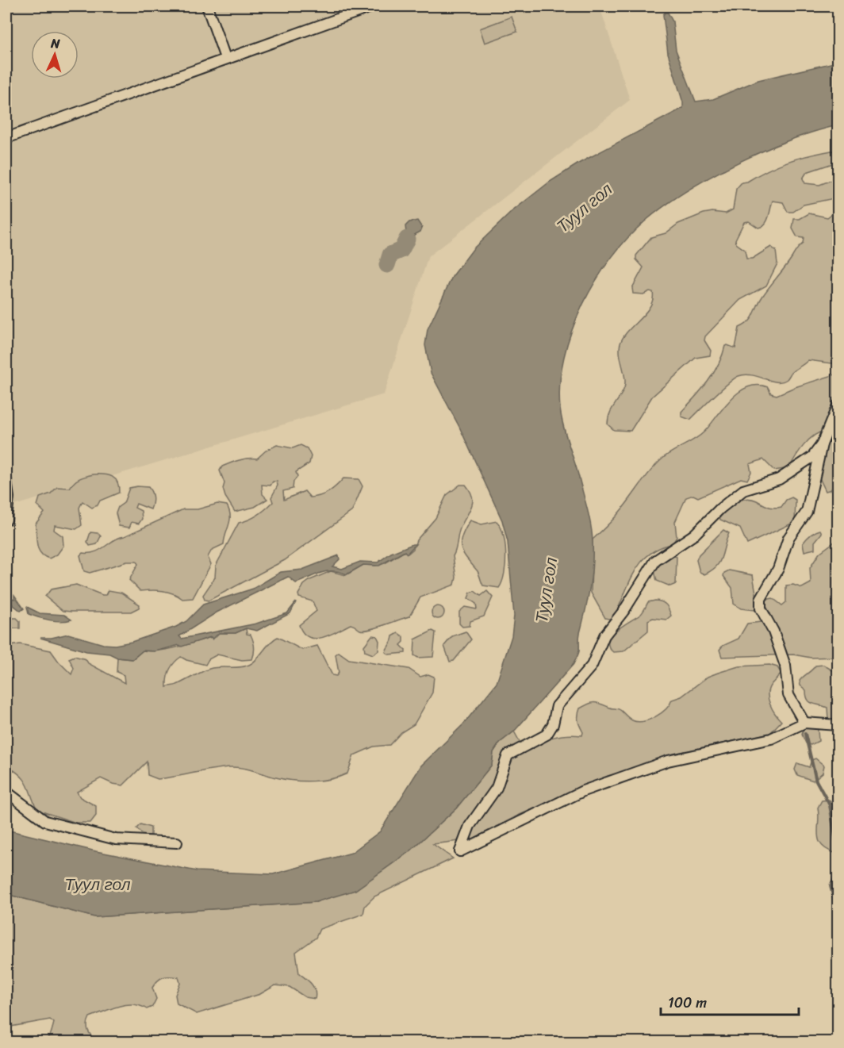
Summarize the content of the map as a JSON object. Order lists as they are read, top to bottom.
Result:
{
  "water": ["Туул гол"],
  "scale_bar": "100 m",
  "north": "top"
}
